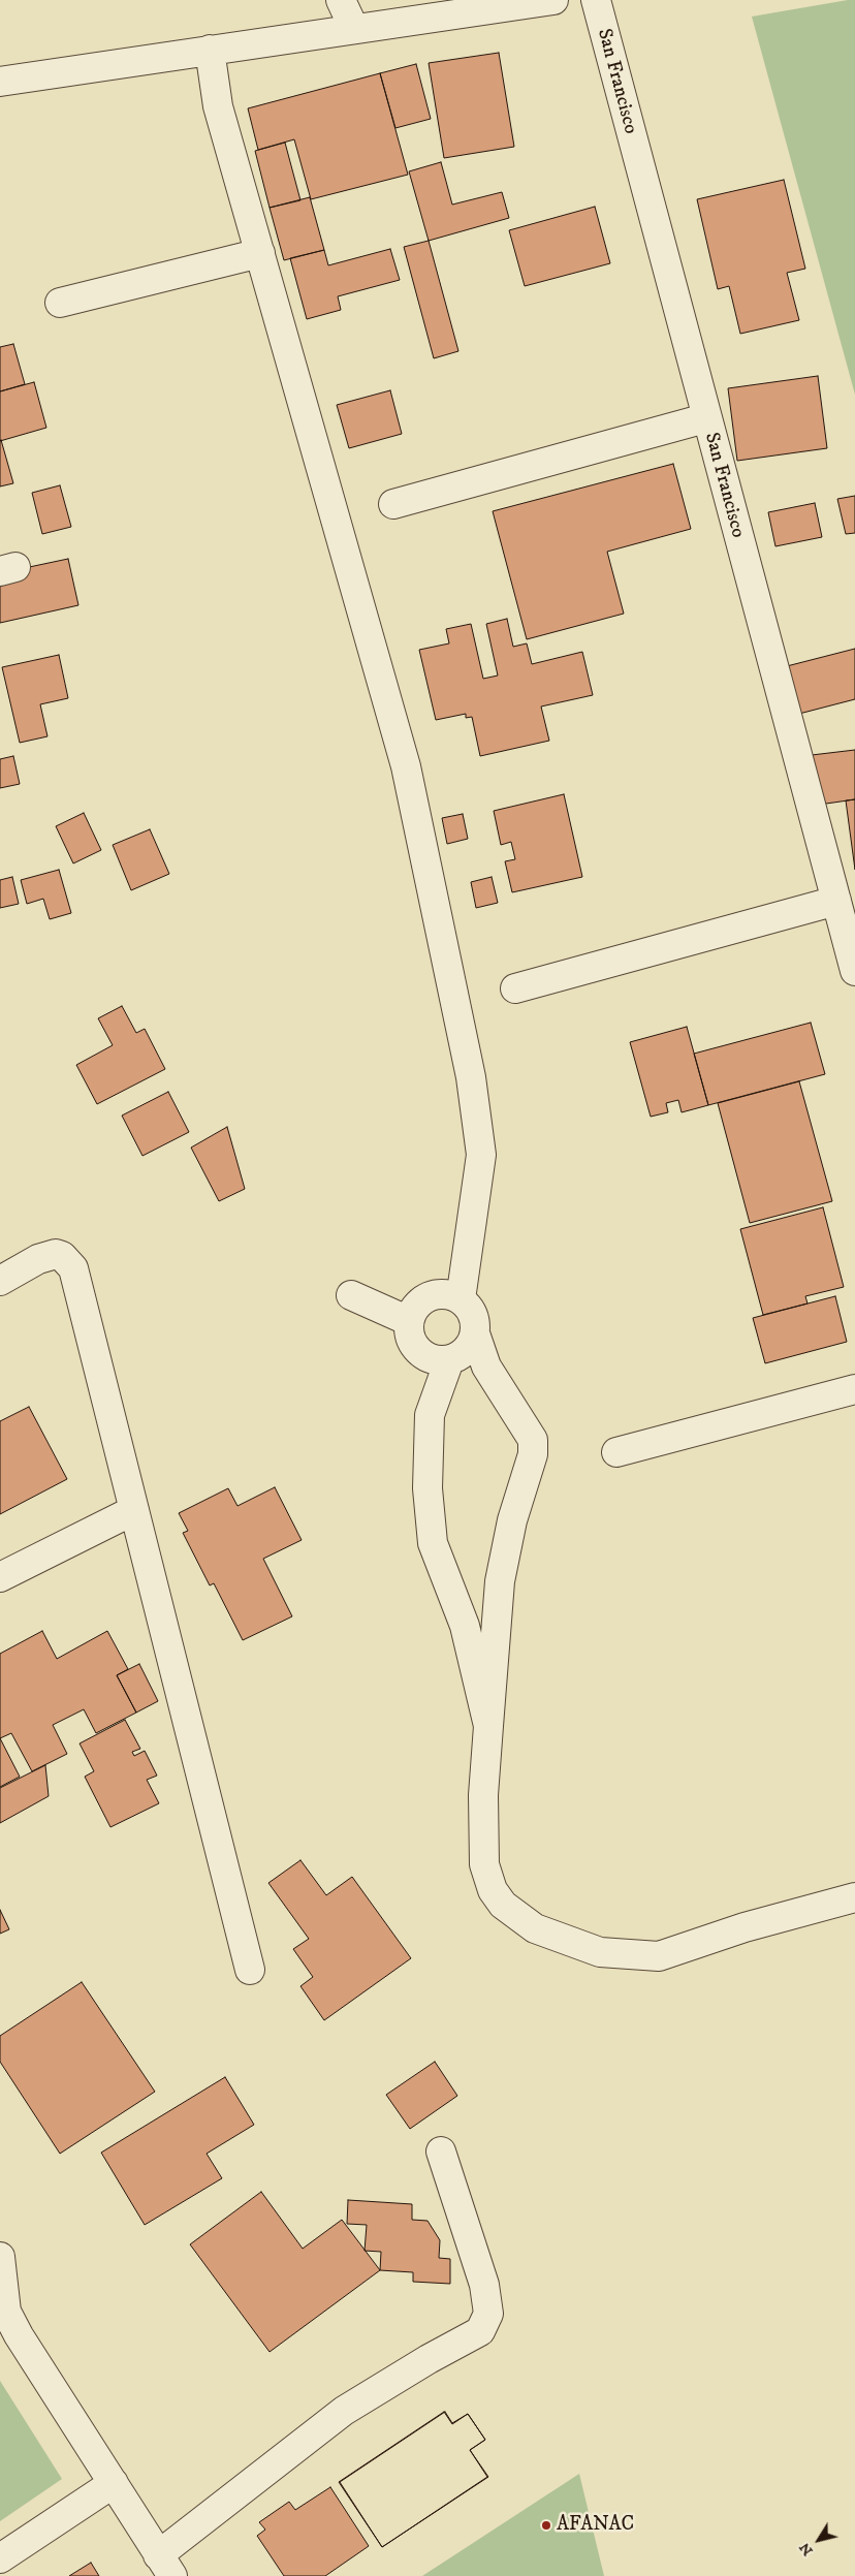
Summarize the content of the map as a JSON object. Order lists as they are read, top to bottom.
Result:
{
  "streets": {
    "street": ["San Francisco"]
  },
  "places": ["AFANAC"],
  "north": "bottom left"
}
